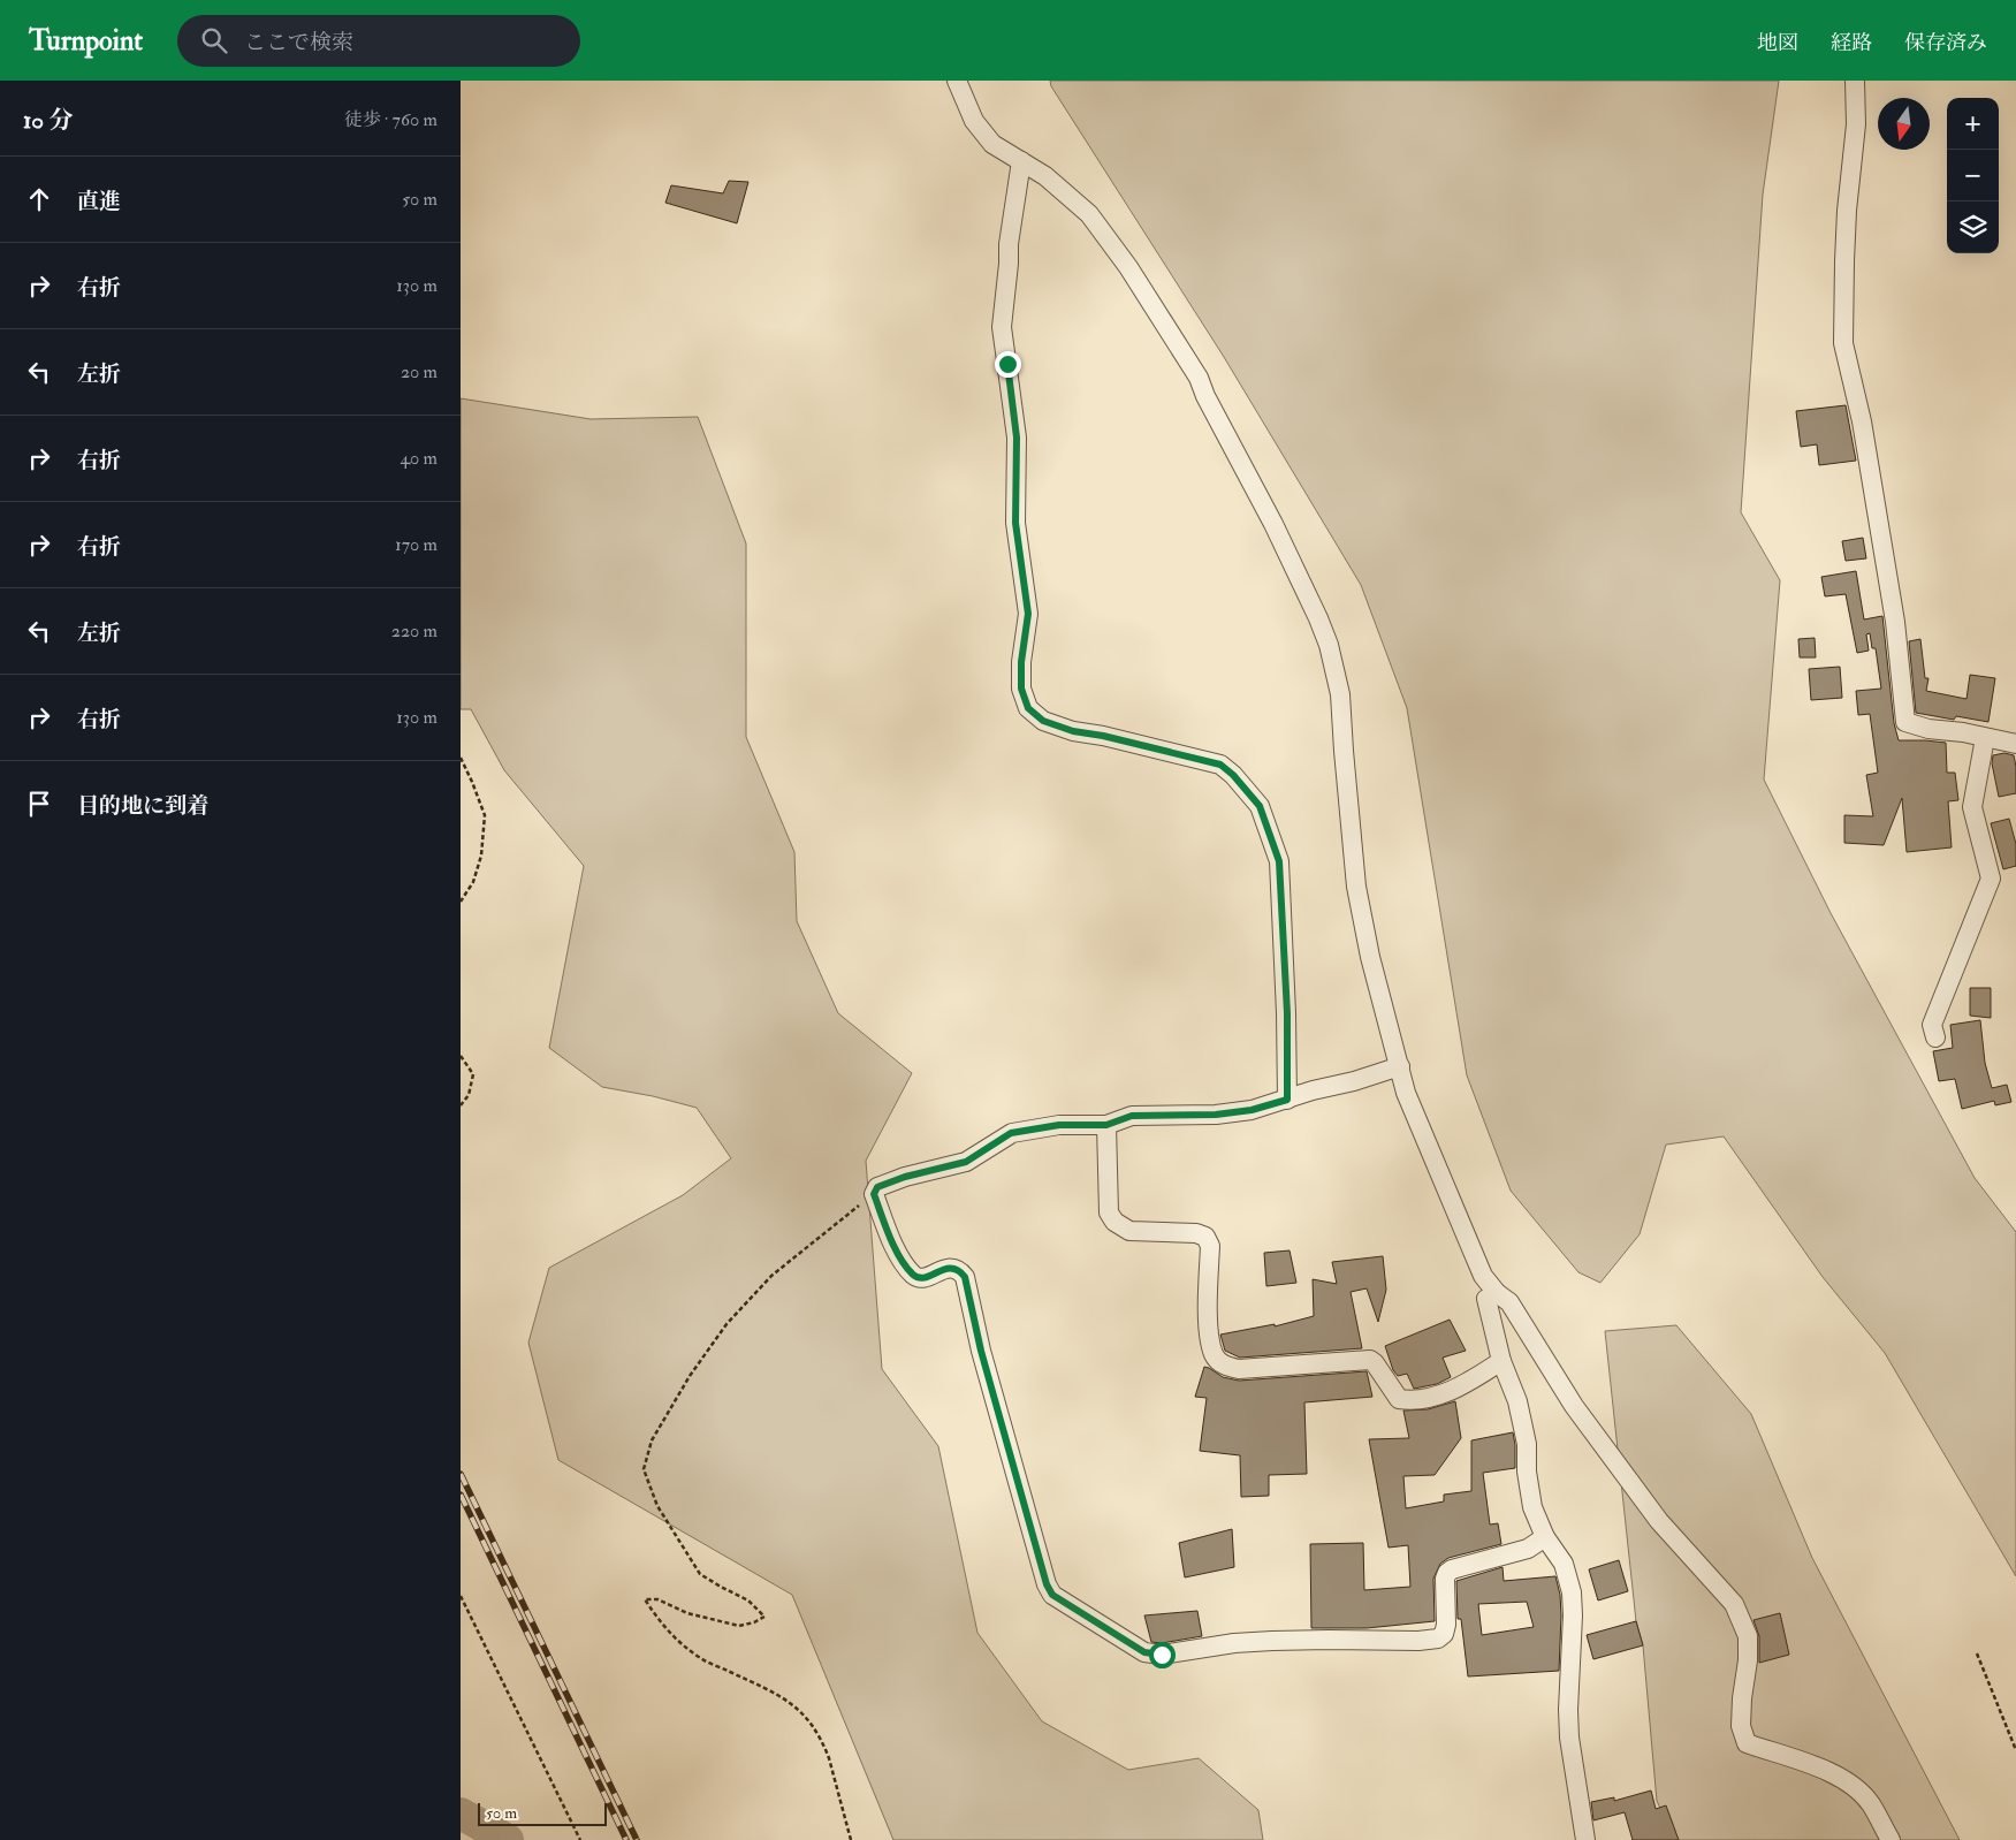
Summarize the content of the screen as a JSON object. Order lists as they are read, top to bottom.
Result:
{
  "scale_bar": "50 m",
  "north": "bottom",
  "page": {
    "header": "Turnpoint",
    "search": "ここで検索",
    "nav": ["地図", "経路", "保存済み"],
    "heading": ["10 分", "徒歩 · 760 m"],
    "map_buttons": ["+", "−"],
    "list": [
      ["直進", "50 m"],
      ["右折", "130 m"],
      ["左折", "20 m"],
      ["右折", "40 m"],
      ["右折", "170 m"],
      ["左折", "220 m"],
      ["右折", "130 m"],
      "目的地に到着"
    ],
    "scale": "50 m"
  }
}
